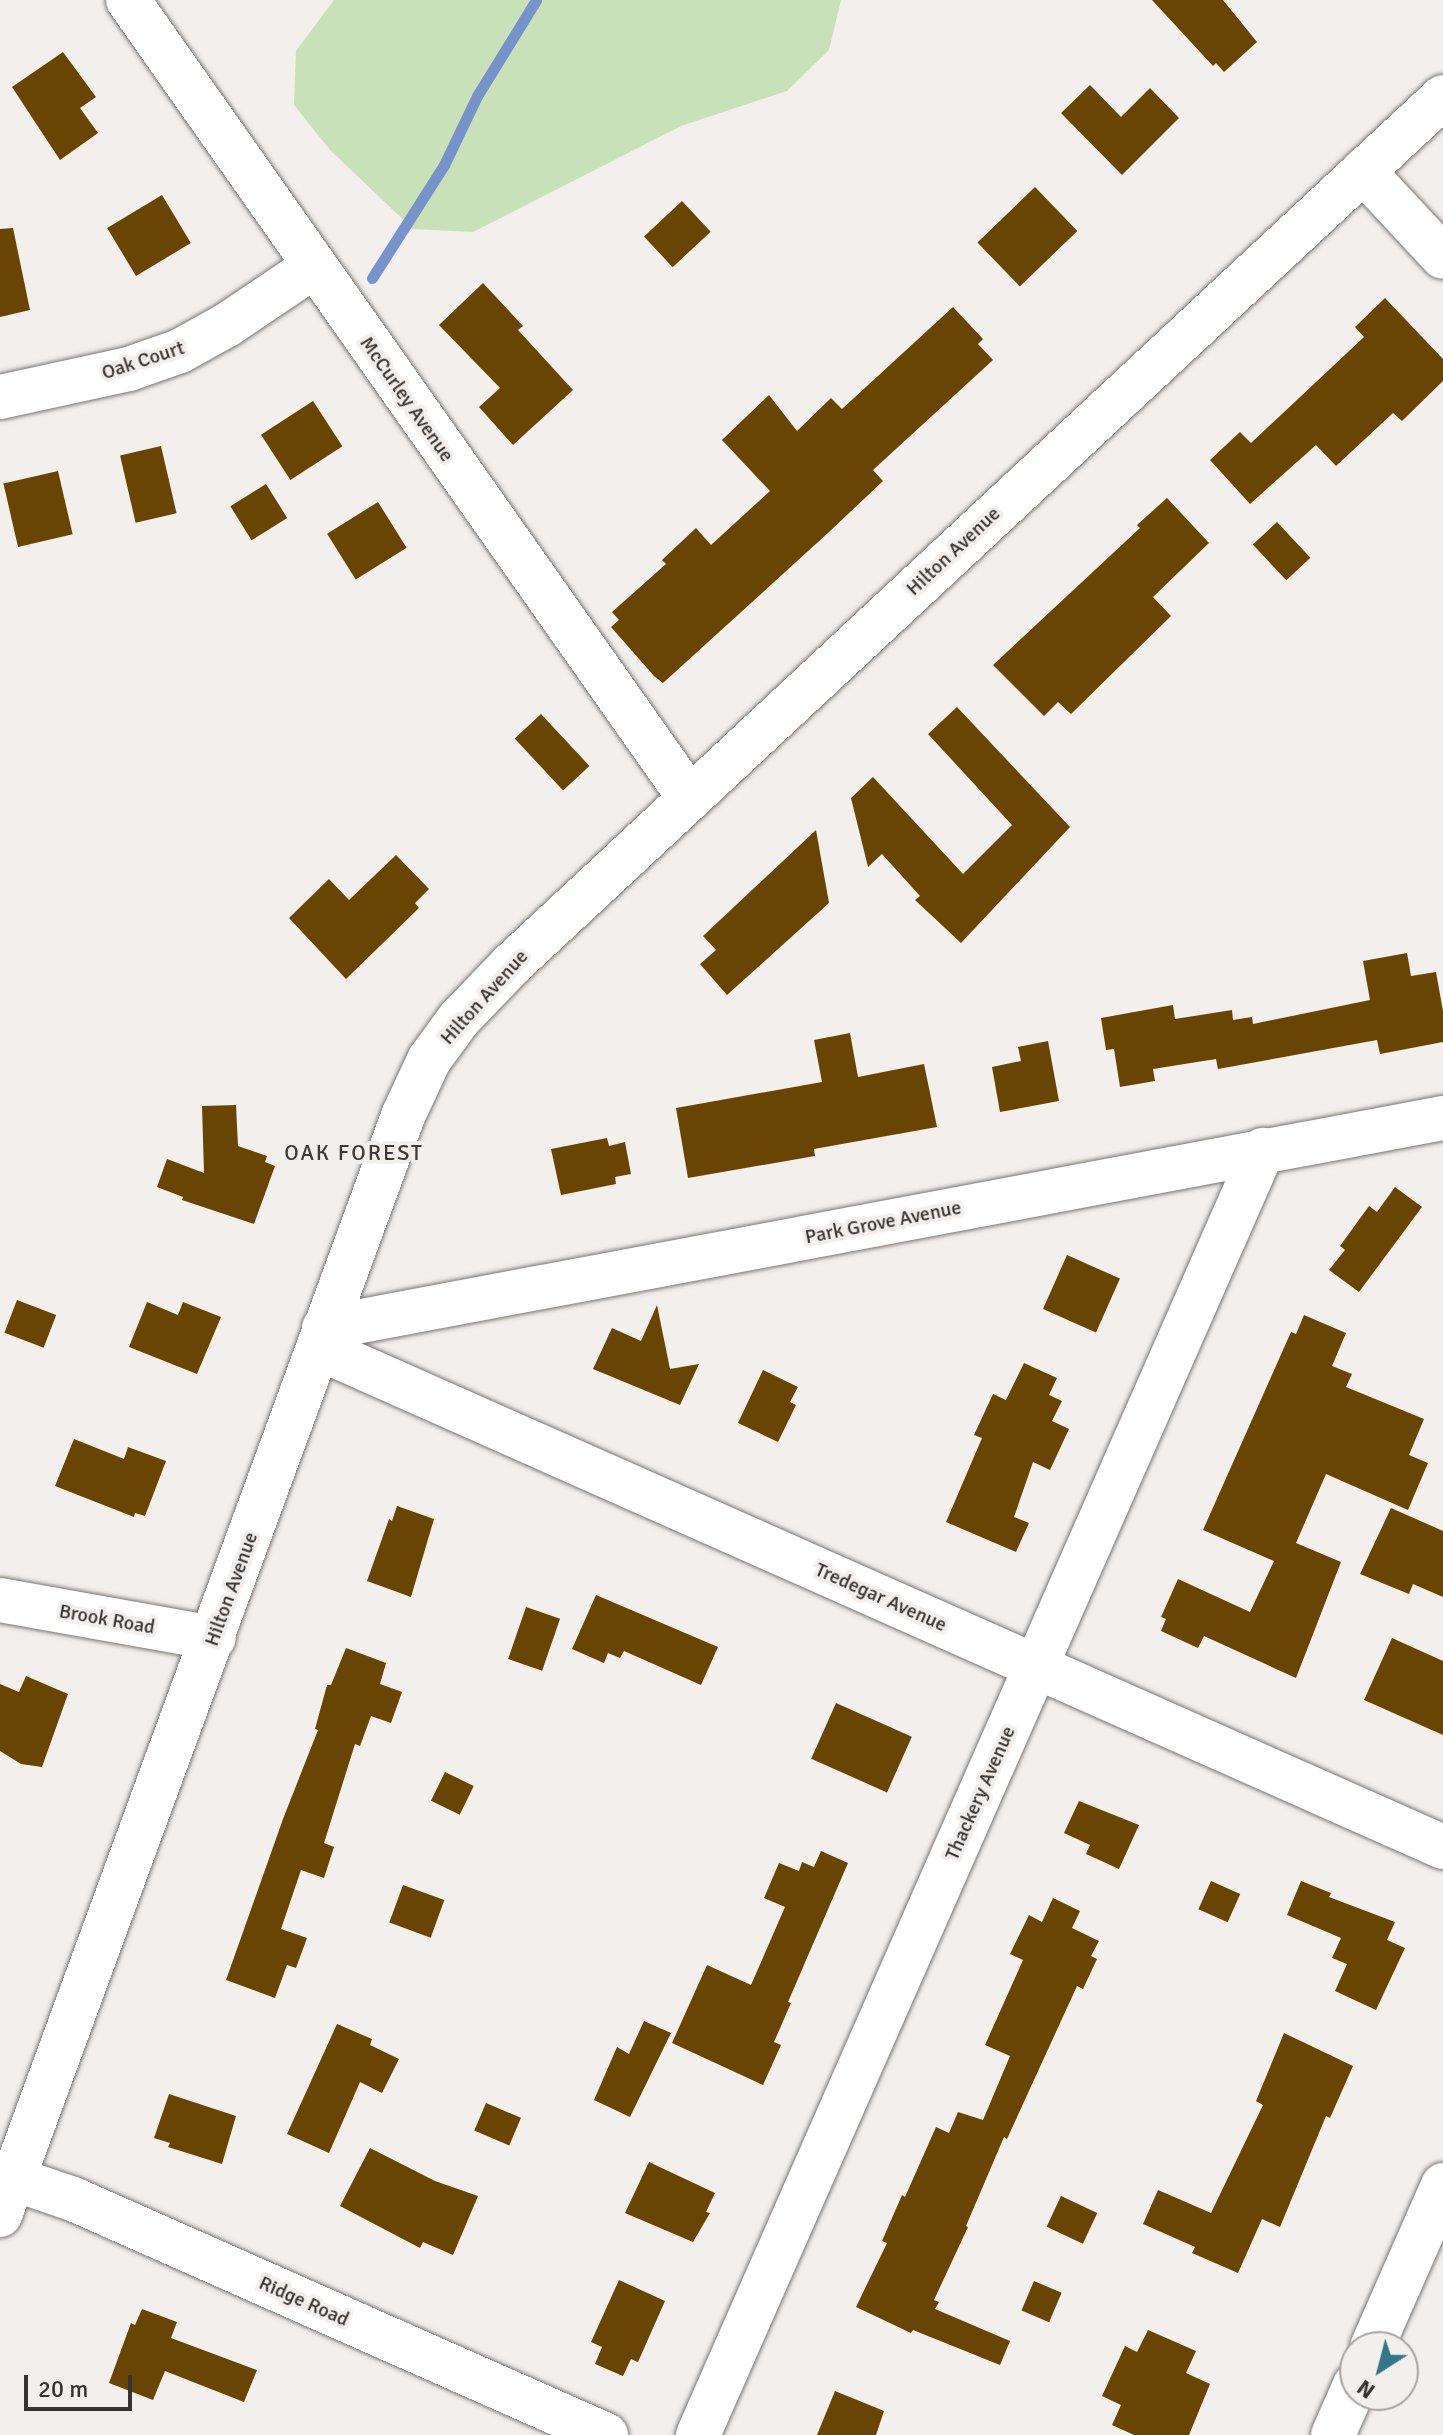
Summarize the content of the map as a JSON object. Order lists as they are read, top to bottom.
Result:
{
  "streets": {
    "street": [
      "Oak Court",
      "McCurley Avenue",
      "Hilton Avenue",
      "Park Grove Avenue",
      "Tredegar Avenue",
      "Brook Road",
      "Thackery Avenue",
      "Ridge Road"
    ]
  },
  "crossings": [
    ["Oak Court", "McCurley Avenue"],
    ["McCurley Avenue", "Hilton Avenue"],
    ["Hilton Avenue", "Park Grove Avenue"],
    ["Hilton Avenue", "Tredegar Avenue"],
    ["Hilton Avenue", "Brook Road"],
    ["Hilton Avenue", "Ridge Road"],
    ["Park Grove Avenue", "Tredegar Avenue"],
    ["Park Grove Avenue", "Thackery Avenue"],
    ["Tredegar Avenue", "Thackery Avenue"]
  ],
  "districts": ["OAK FOREST"],
  "scale_bar": "20 m",
  "north": "bottom left"
}
